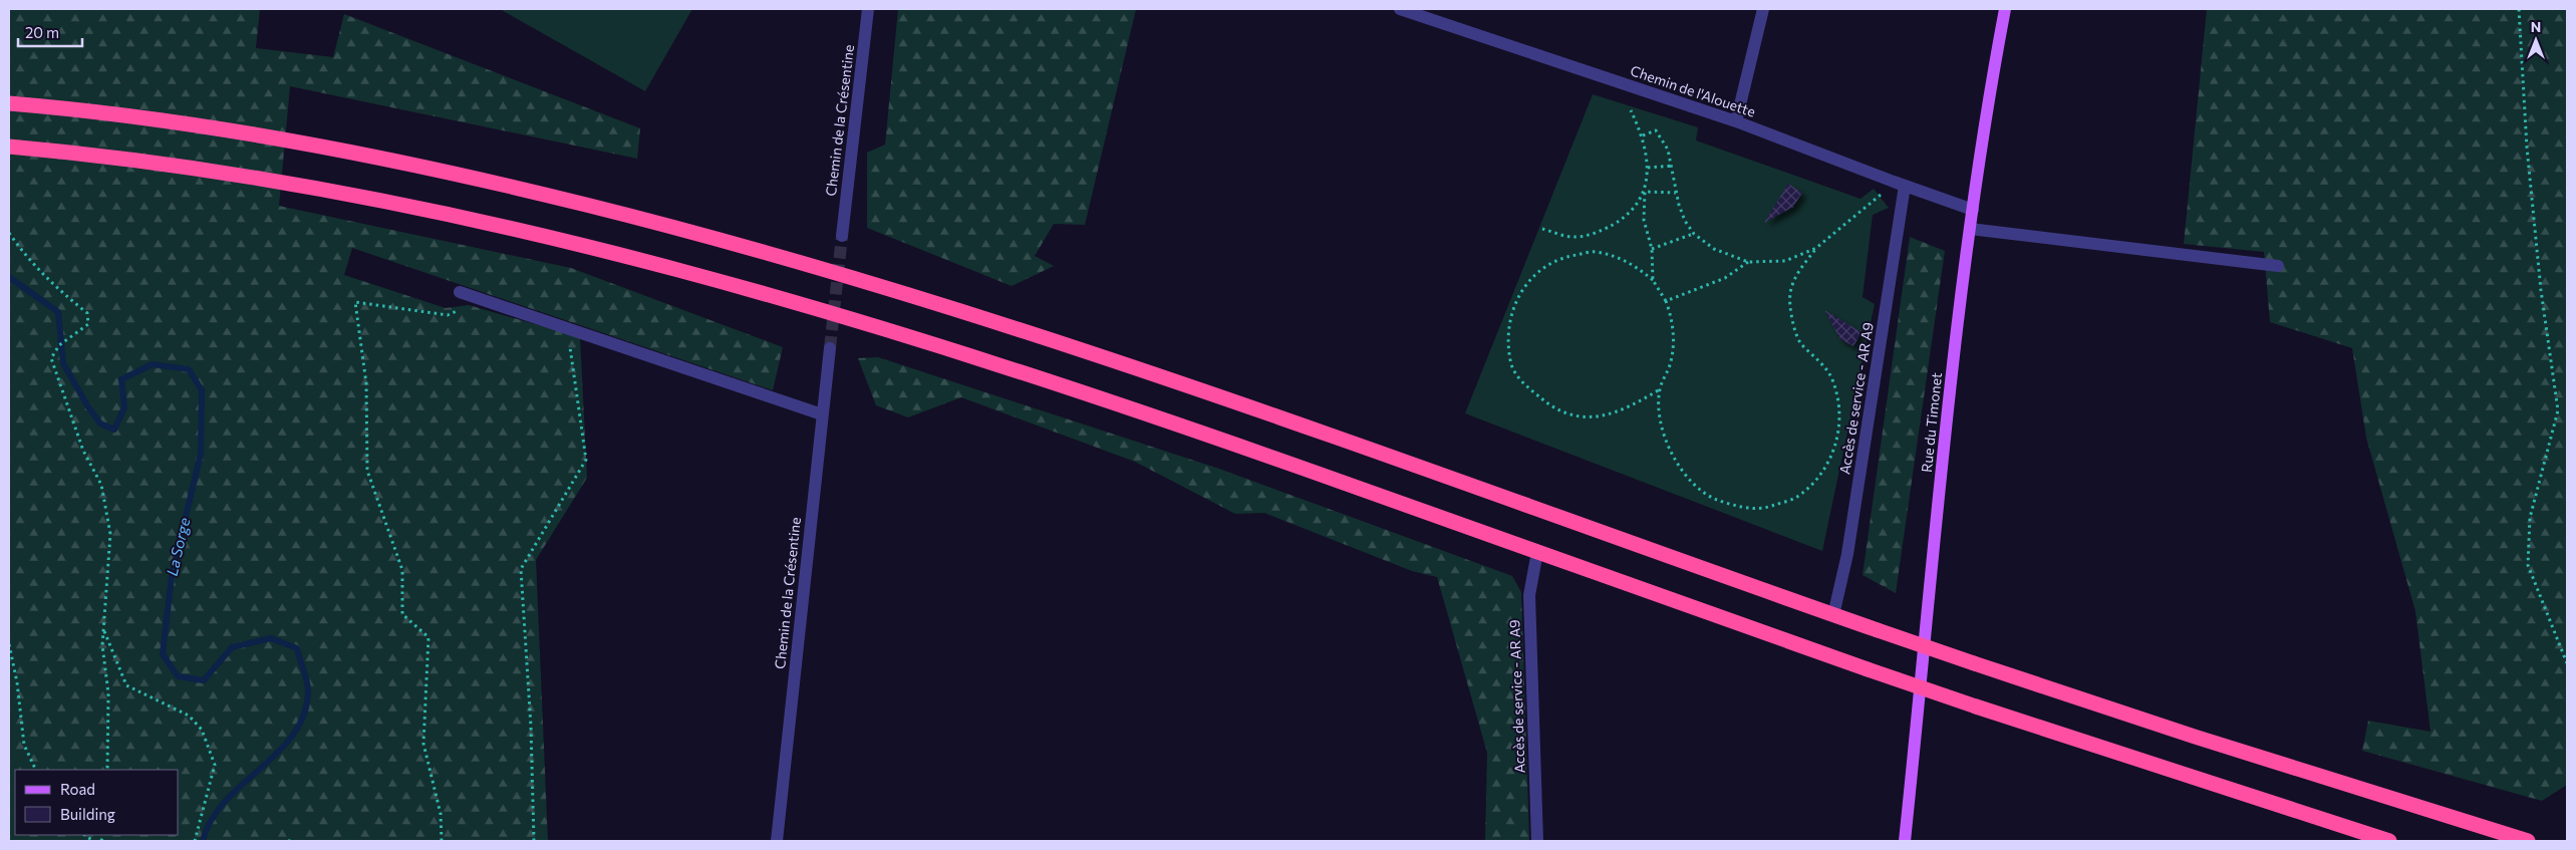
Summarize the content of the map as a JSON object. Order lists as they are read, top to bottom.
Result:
{
  "streets": {
    "main road": ["Rue du Timonet"],
    "street": ["Chemin de l'Alouette", "Chemin de la Crésentine", "Accès de service - AR A9"]
  },
  "crossings": [
    ["Chemin de l'Alouette", "Accès de service - AR A9"],
    ["Chemin de l'Alouette", "Rue du Timonet"]
  ],
  "water": ["La Sorge"],
  "legend": ["Road", "Building"],
  "scale_bar": "20 m",
  "north": "top"
}
